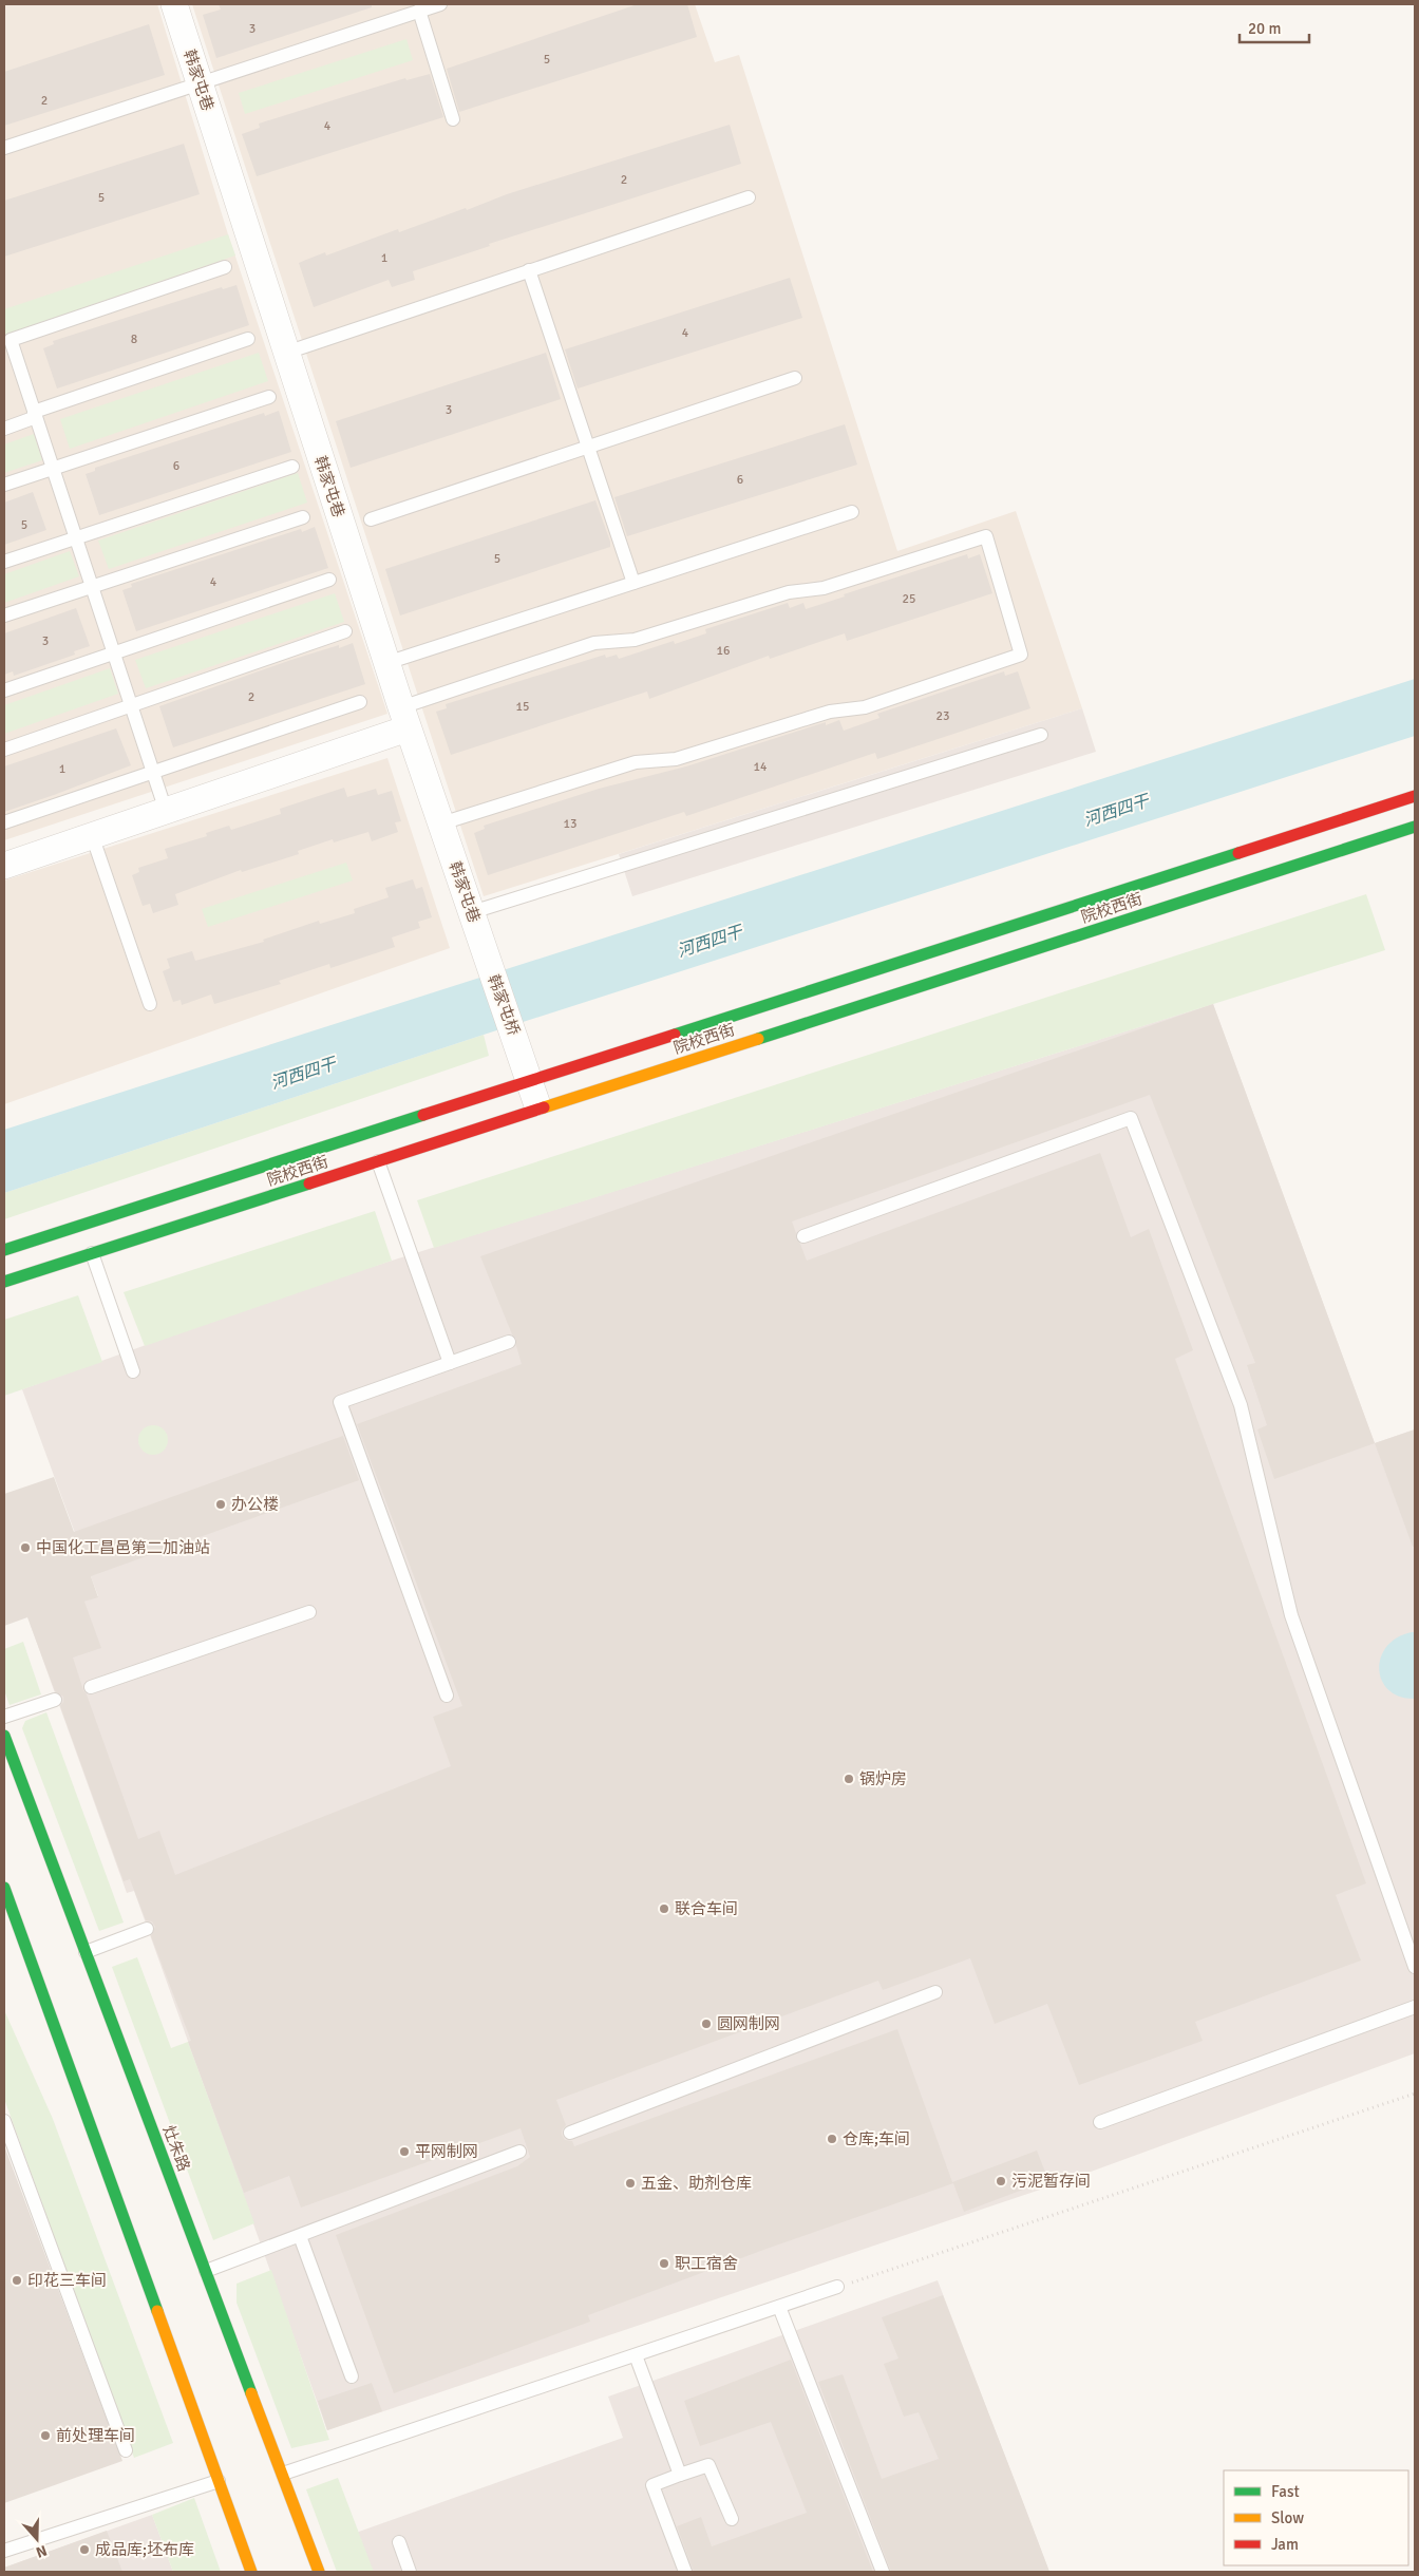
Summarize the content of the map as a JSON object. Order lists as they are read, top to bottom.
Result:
{
  "streets": {
    "main road": ["院校西街", "灶朱路"],
    "street": ["韩家屯巷", "韩家屯桥"]
  },
  "crossings": [
    ["韩家屯巷", "韩家屯桥"],
    ["院校西街", "韩家屯桥"]
  ],
  "water": ["河西四干"],
  "places": [
    "办公楼",
    "中国化工昌邑第二加油站",
    "锅炉房",
    "联合车间",
    "圆网制网",
    "仓库;车间",
    "平网制网",
    "污泥暂存间",
    "五金、助剂仓库",
    "职工宿舍",
    "印花三车间",
    "前处理车间",
    "成品库;坯布库"
  ],
  "house_numbers": [
    "3",
    "5",
    "2",
    "4",
    "2",
    "5",
    "1",
    "4",
    "8",
    "3",
    "6",
    "6",
    "5",
    "5",
    "4",
    "25",
    "3",
    "16",
    "2",
    "15",
    "23",
    "14",
    "1",
    "13"
  ],
  "legend": ["Fast", "Slow", "Jam"],
  "scale_bar": "20 m",
  "north": "bottom"
}
